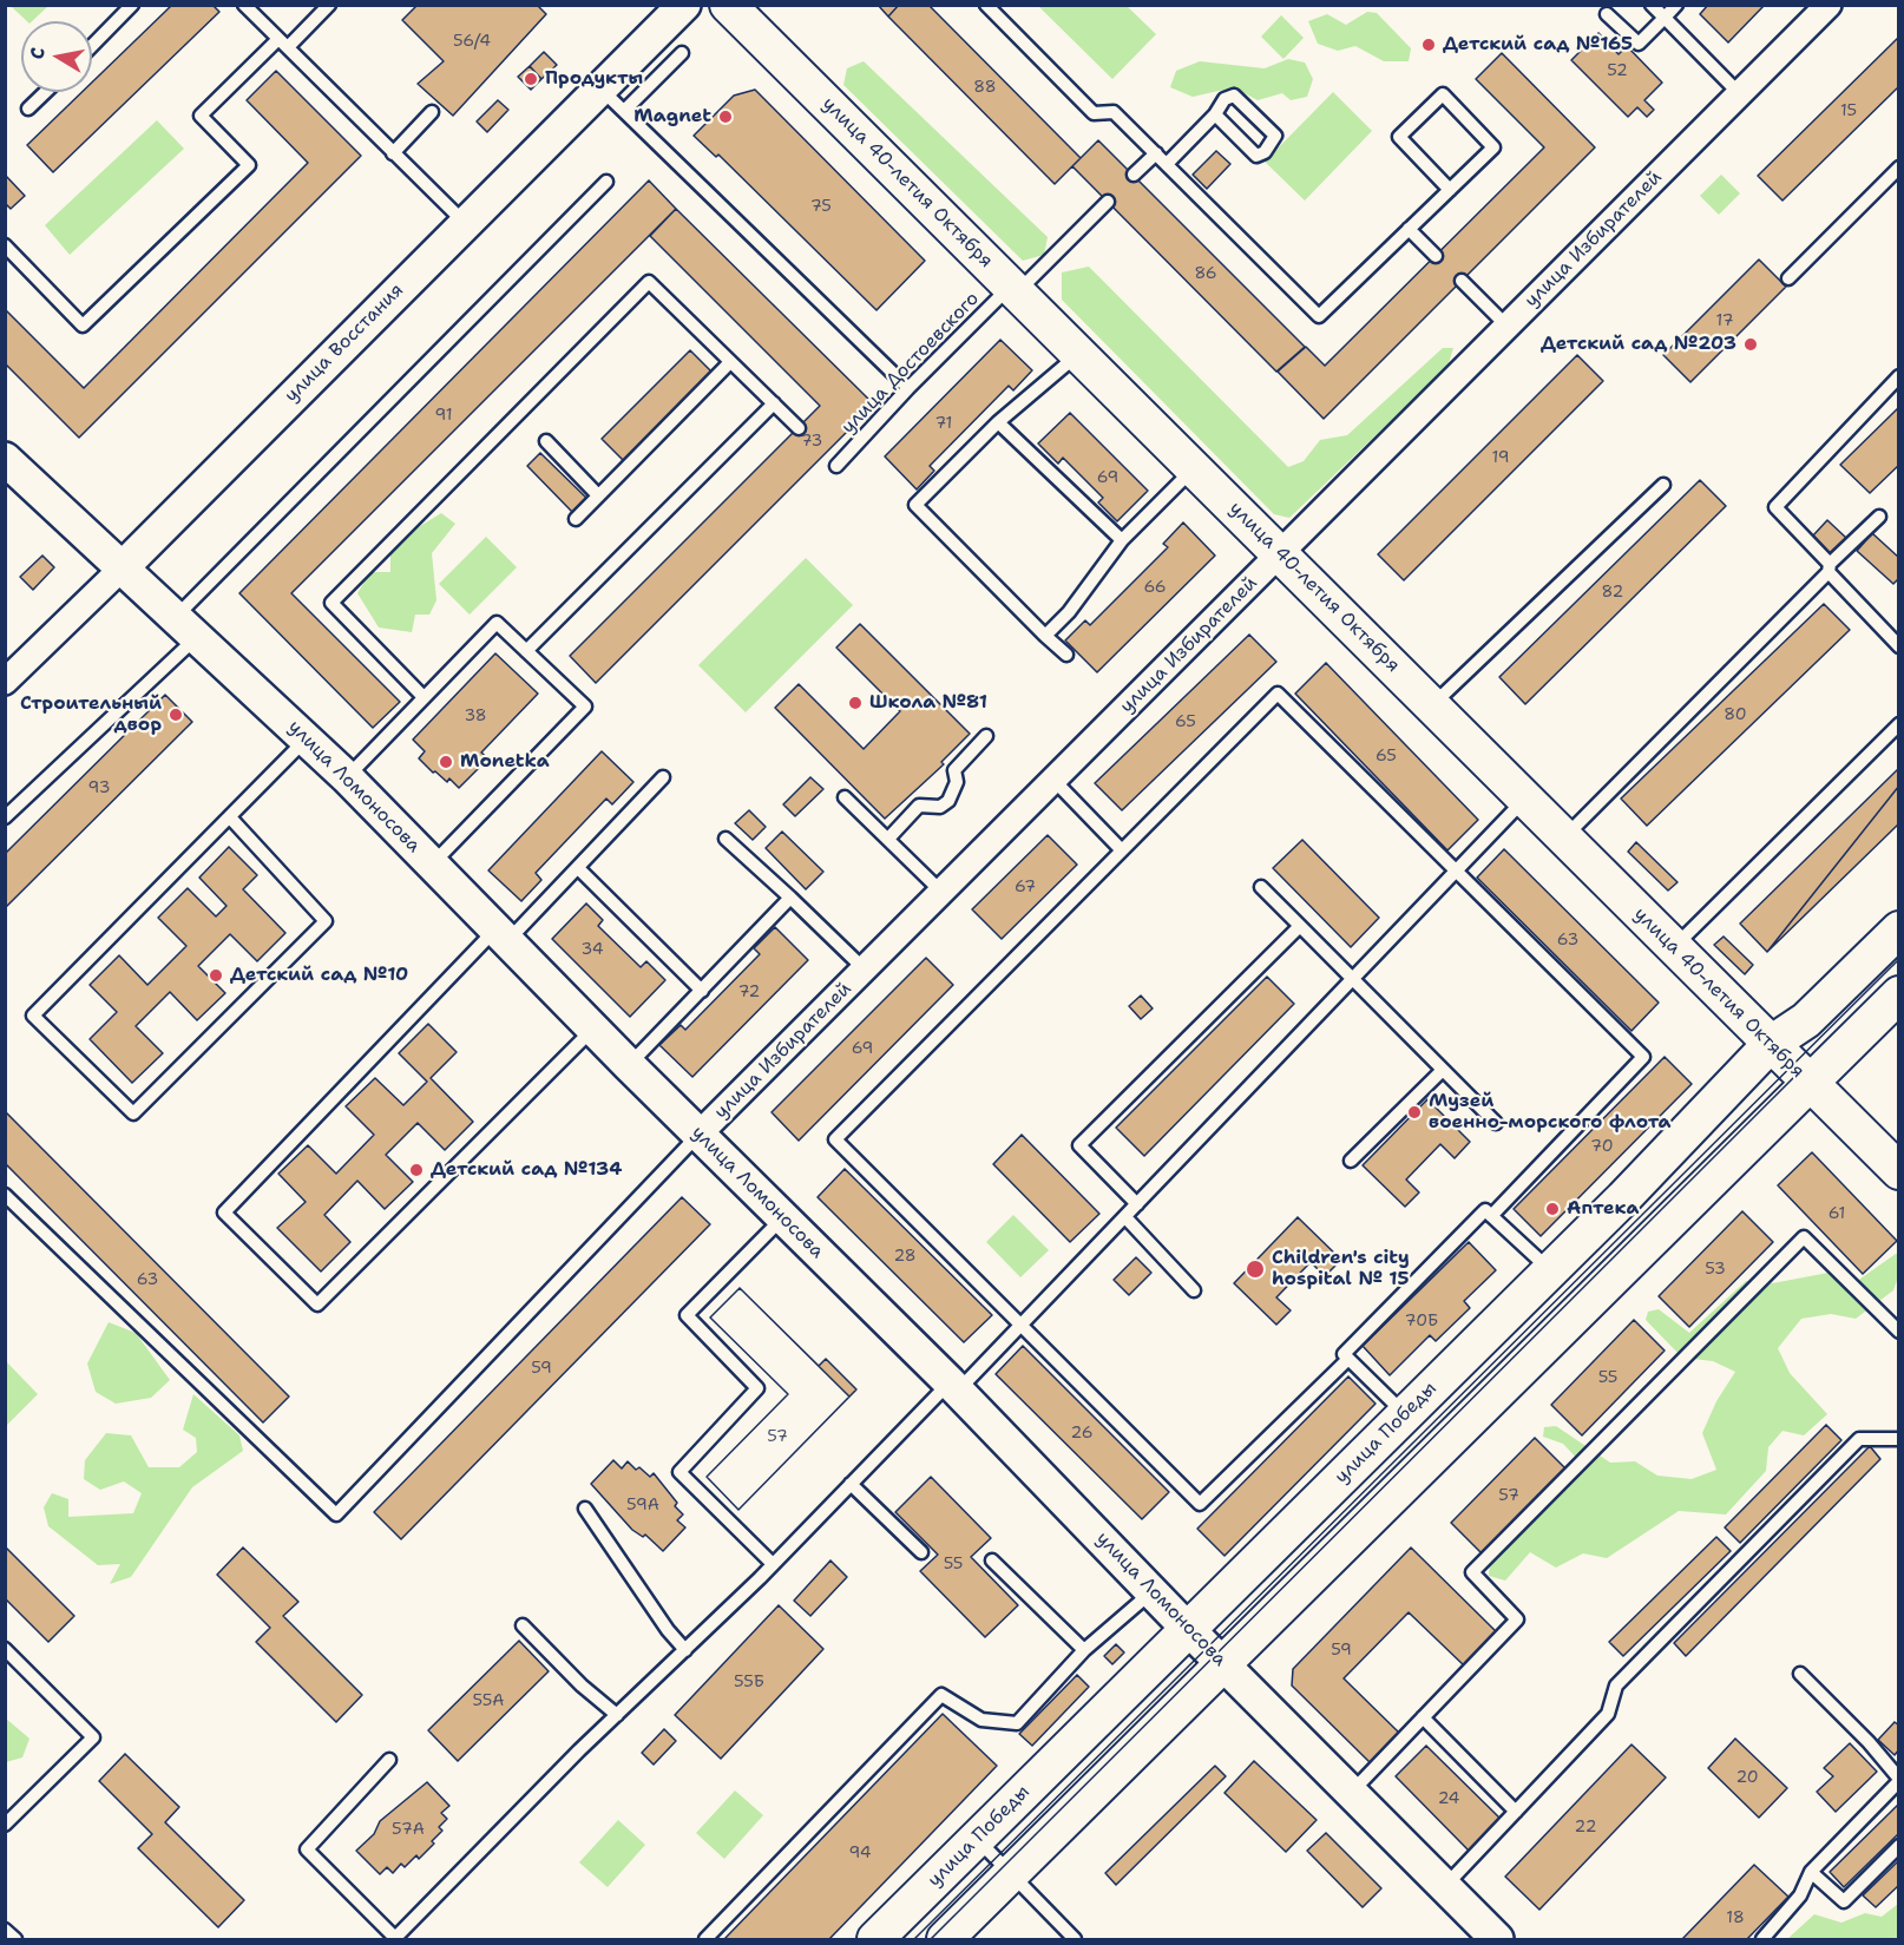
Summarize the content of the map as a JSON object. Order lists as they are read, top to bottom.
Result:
{
  "streets": {
    "main road": ["улица 40-летия Октября", "улица Победы"],
    "street": ["улица Избирателей", "улица Восстания", "улица Ломоносова"],
    "lane": ["улица Достоевского"]
  },
  "crossings": [
    ["улица 40-летия Октября", "улица Избирателей"],
    ["улица 40-летия Октября", "улица Достоевского"],
    ["улица 40-летия Октября", "улица Победы"],
    ["улица Избирателей", "улица Ломоносова"],
    ["улица Восстания", "улица Ломоносова"],
    ["улица Ломоносова", "улица Победы"]
  ],
  "places": [
    "Детский сад №165",
    "Продукты",
    "Magnet",
    "Детский сад №203",
    "Школа №81",
    "Строительный двор",
    "Monetka",
    "Детский сад №10",
    "Музей военно-морского флота",
    "Детский сад №134",
    "Аптека",
    "Children's city hospital № 15"
  ],
  "house_numbers": [
    "56/4",
    "52",
    "88",
    "15",
    "75",
    "86",
    "17",
    "91",
    "71",
    "73",
    "19",
    "69",
    "66",
    "82",
    "80",
    "38",
    "65",
    "65",
    "93",
    "67",
    "63",
    "34",
    "72",
    "69",
    "70",
    "61",
    "28",
    "53",
    "63",
    "70Б",
    "59",
    "55",
    "26",
    "57",
    "57",
    "59А",
    "55",
    "59",
    "55Б",
    "55А",
    "20",
    "24",
    "22",
    "57А",
    "94",
    "18"
  ],
  "north": "left"
}
